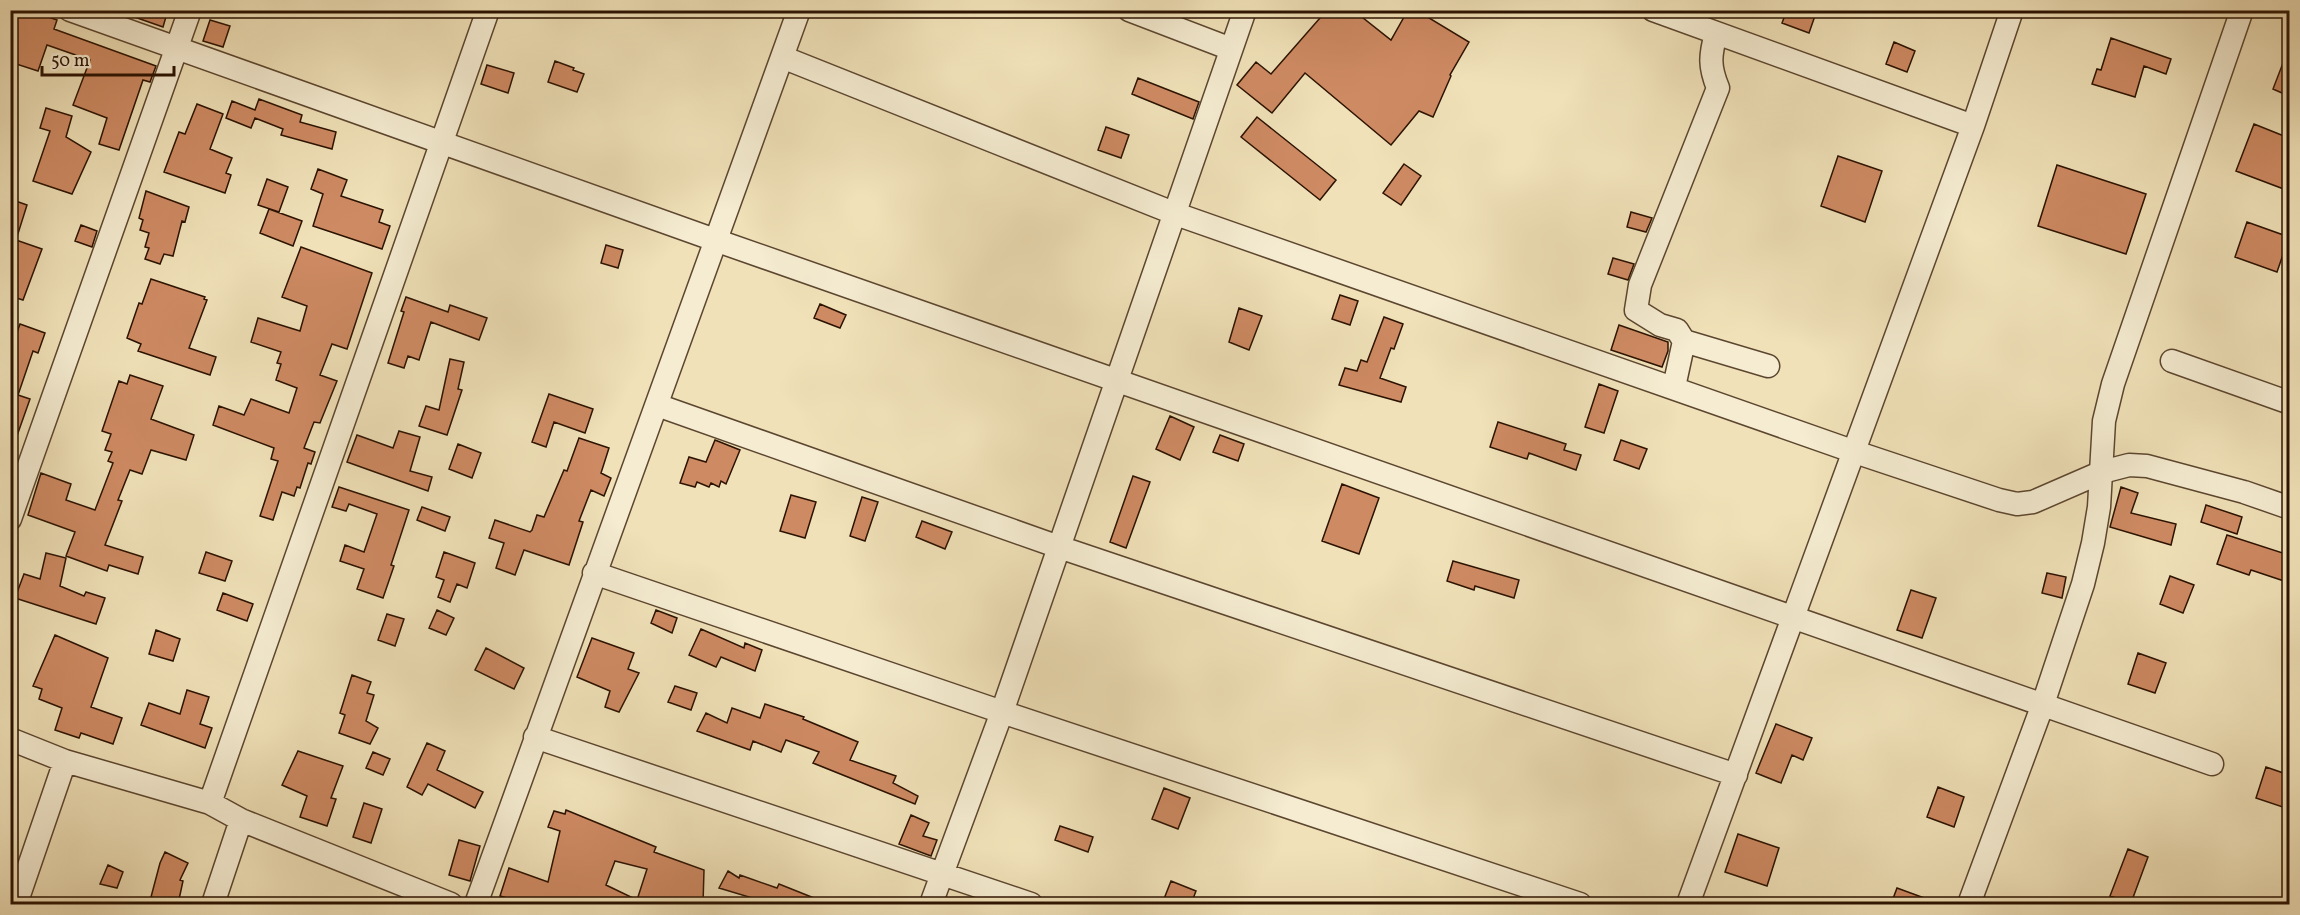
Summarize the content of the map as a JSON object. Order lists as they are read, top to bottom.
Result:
{
  "scale_bar": "50 m"
}
